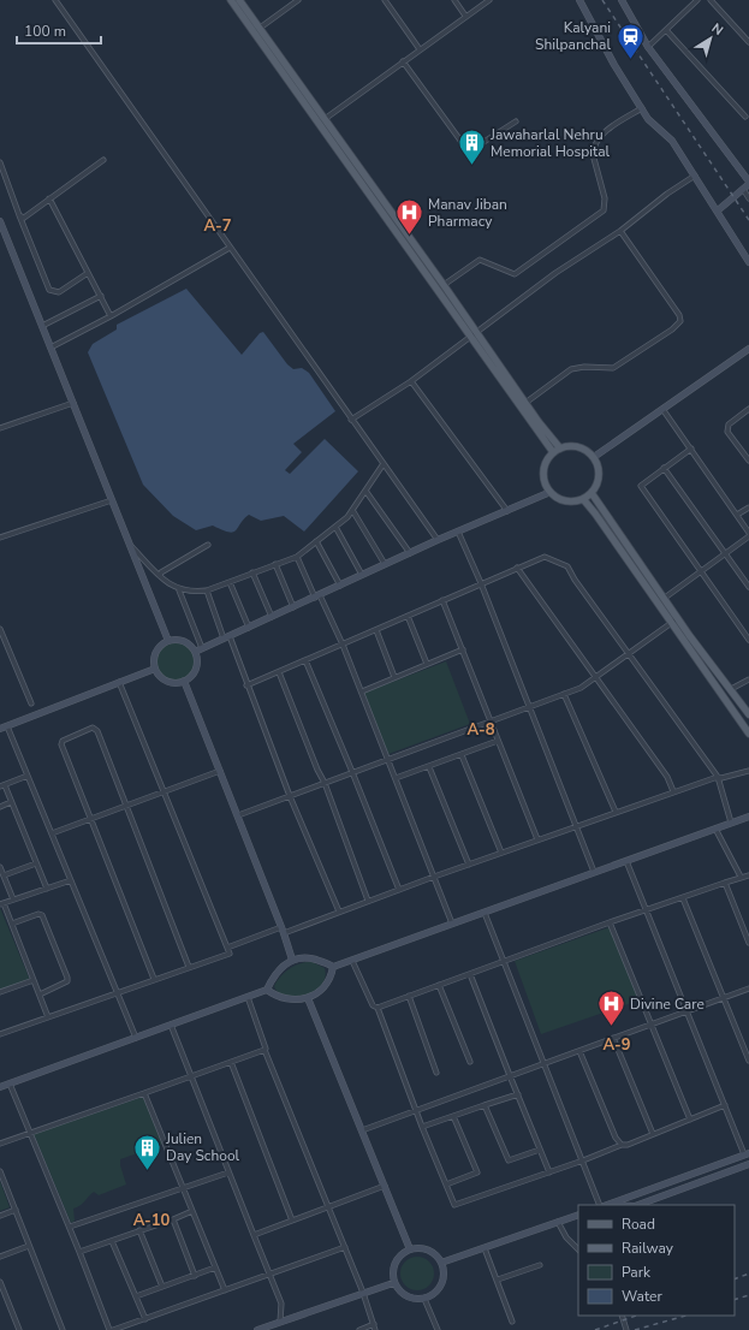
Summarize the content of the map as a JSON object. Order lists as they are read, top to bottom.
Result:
{
  "districts": [
    "A-7",
    "A-8",
    "A-9",
    "A-10"
  ],
  "places": {
    "station": ["Kalyani Shilpanchal"],
    "building": ["Jawaharlal Nehru Memorial Hospital", "Julien Day School"],
    "hospital": ["Manav Jiban Pharmacy", "Divine Care"]
  },
  "legend": [
    "Road",
    "Railway",
    "Park",
    "Water"
  ],
  "scale_bar": "100 m",
  "north": "top right"
}
